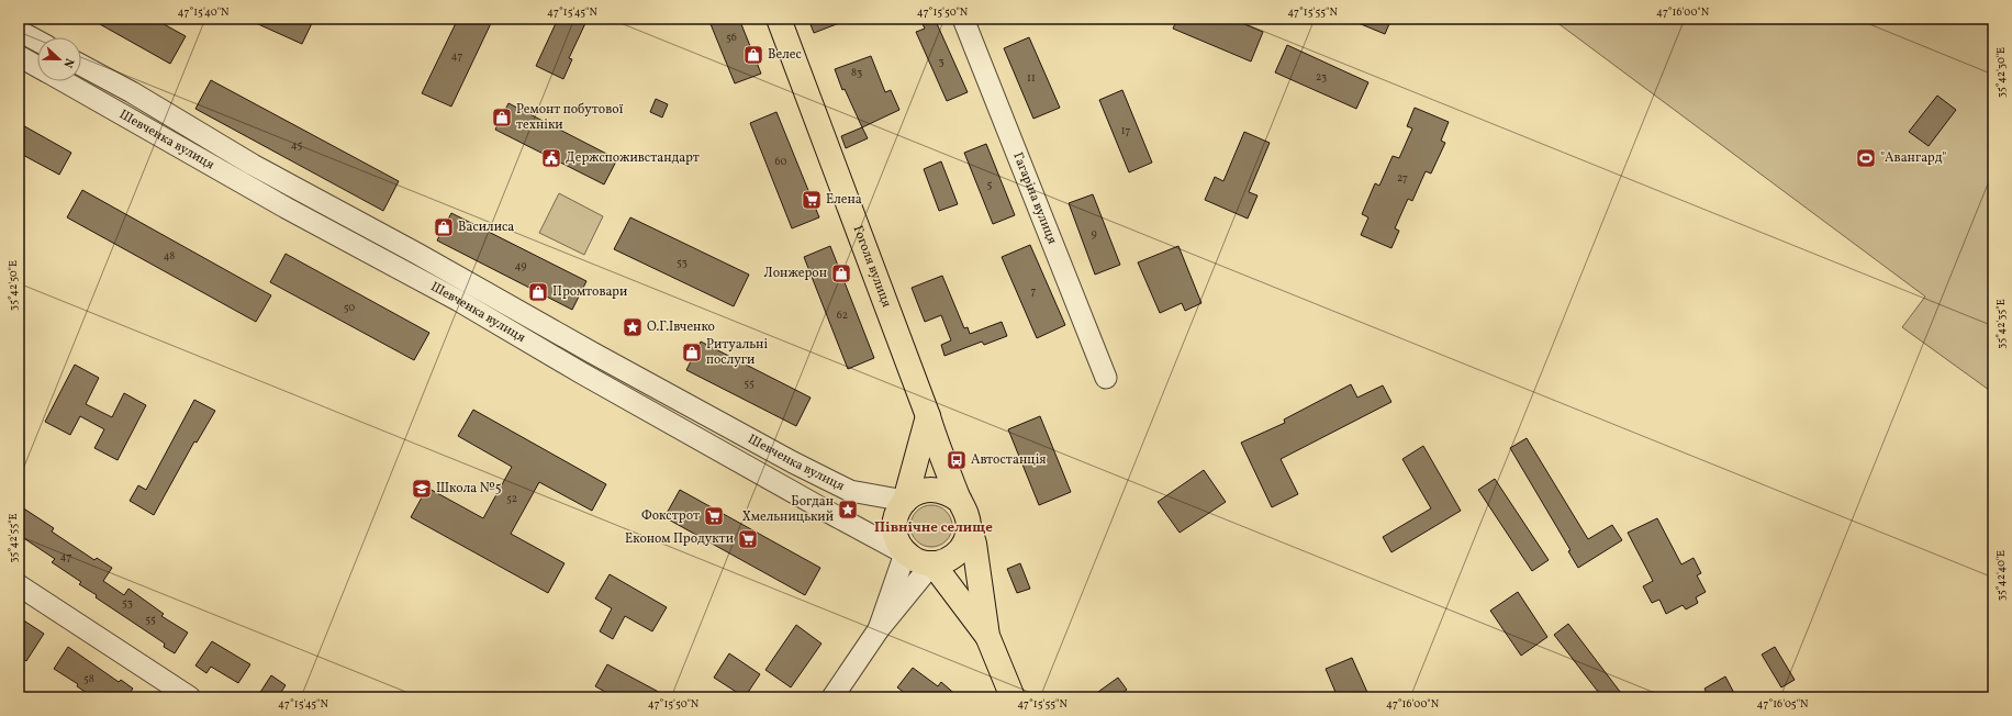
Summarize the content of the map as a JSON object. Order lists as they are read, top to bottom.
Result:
{
  "streets": {
    "main road": ["Гоголя вулиця"],
    "street": ["Шевченка вулиця", "Гагаріна вулиця"]
  },
  "crossings": [
    ["Шевченка вулиця", "Гоголя вулиця"]
  ],
  "districts": ["Північне селище"],
  "places": {
    "shop": [
      "Велес",
      "Ремонт побутової техніки",
      "Василиса",
      "Лонжерон",
      "Промтовари",
      "Ритуальні послуги"
    ],
    "public building": ["Держспоживстандарт"],
    "sports": ["\"Авангард\""],
    "supermarket": ["Елена", "Фокстрот", "Економ Продукти"],
    "place": ["О.Г.Івченко", "Богдан Хмельницький"],
    "bus stop": ["Автостанція"],
    "school or university": ["Школа №5"]
  },
  "house_numbers": [
    "56",
    "47",
    "3",
    "83",
    "23",
    "11",
    "17",
    "45",
    "60",
    "27",
    "5",
    "9",
    "48",
    "53",
    "49",
    "7",
    "50",
    "62",
    "55",
    "52",
    "47",
    "53",
    "55",
    "58"
  ],
  "north": "right",
  "coordinates": [
    "47°15'40\"N",
    "47°15'45\"N",
    "47°15'50\"N",
    "47°15'55\"N",
    "47°16'00\"N",
    "35°42'30\"E",
    "35°42'50\"E",
    "35°42'35\"E",
    "35°42'55\"E",
    "35°42'40\"E",
    "47°16'05\"N"
  ]
}
